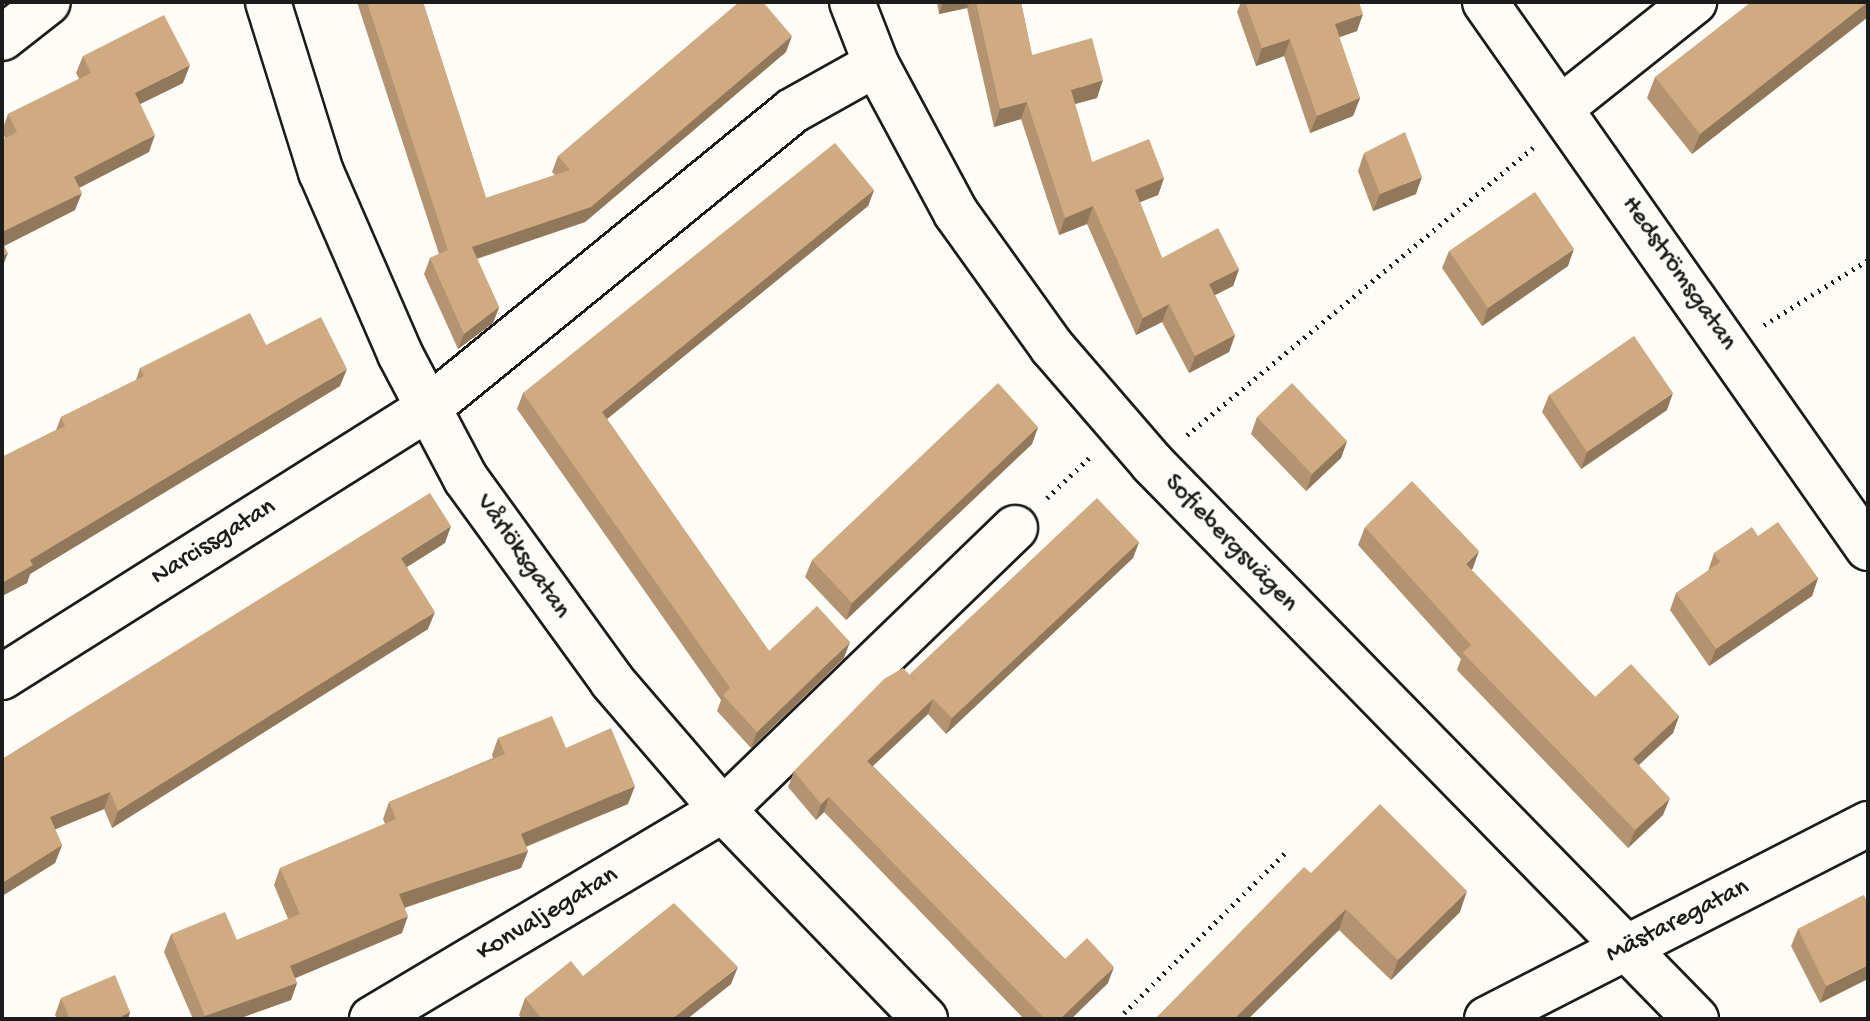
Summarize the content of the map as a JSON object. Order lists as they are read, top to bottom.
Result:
{
  "streets": {
    "street": [
      "Hedströmsgatan",
      "Narcissgatan",
      "Sofiebergsvägen",
      "Vårlöksgatan",
      "Konvaljegatan",
      "Mästaregatan"
    ]
  },
  "crossings": [
    ["Narcissgatan", "Sofiebergsvägen"],
    ["Narcissgatan", "Vårlöksgatan"],
    ["Sofiebergsvägen", "Mästaregatan"],
    ["Vårlöksgatan", "Konvaljegatan"]
  ]
}
